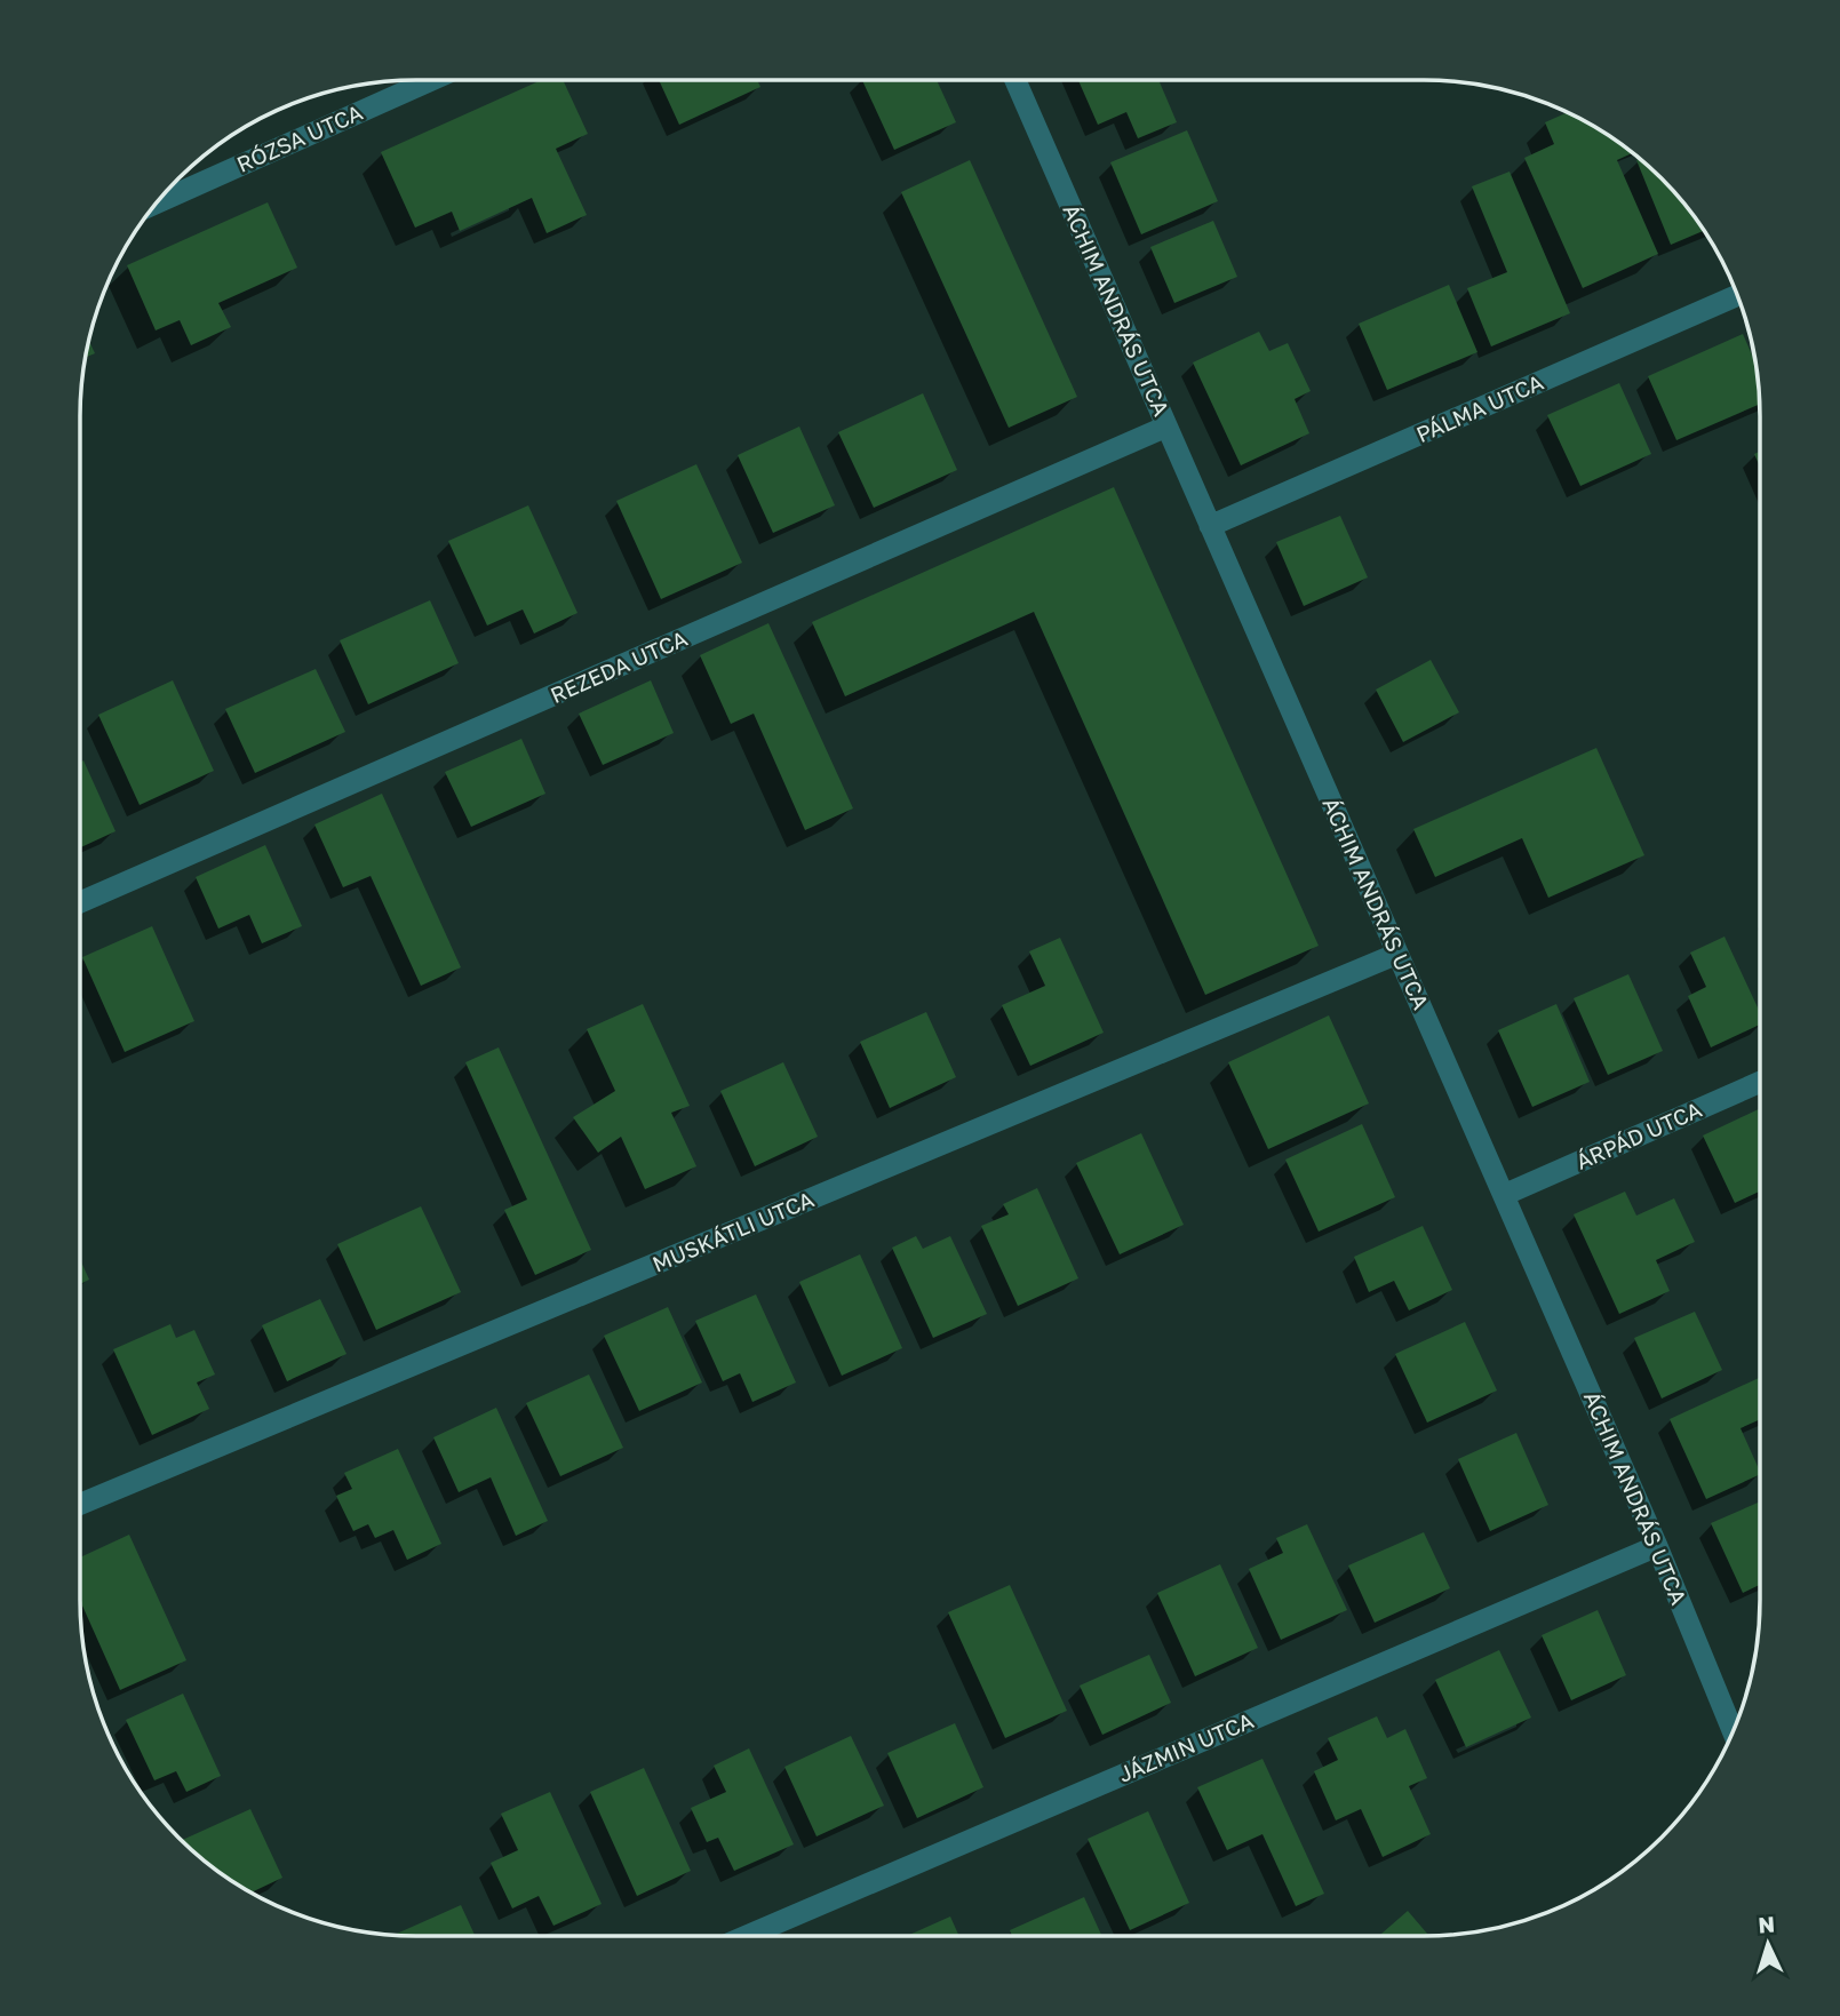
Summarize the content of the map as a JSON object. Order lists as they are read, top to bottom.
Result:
{
  "streets": {
    "street": [
      "RÓZSA UTCA",
      "ÁCHIM ANDRÁS UTCA",
      "PÁLMA UTCA",
      "REZEDA UTCA",
      "ÁRPÁD UTCA",
      "MUSKÁTLI UTCA",
      "JÁZMIN UTCA"
    ]
  },
  "crossings": [
    ["ÁCHIM ANDRÁS UTCA", "PÁLMA UTCA"],
    ["ÁCHIM ANDRÁS UTCA", "REZEDA UTCA"],
    ["ÁCHIM ANDRÁS UTCA", "ÁRPÁD UTCA"],
    ["ÁCHIM ANDRÁS UTCA", "MUSKÁTLI UTCA"],
    ["ÁCHIM ANDRÁS UTCA", "JÁZMIN UTCA"]
  ],
  "north": "top"
}
